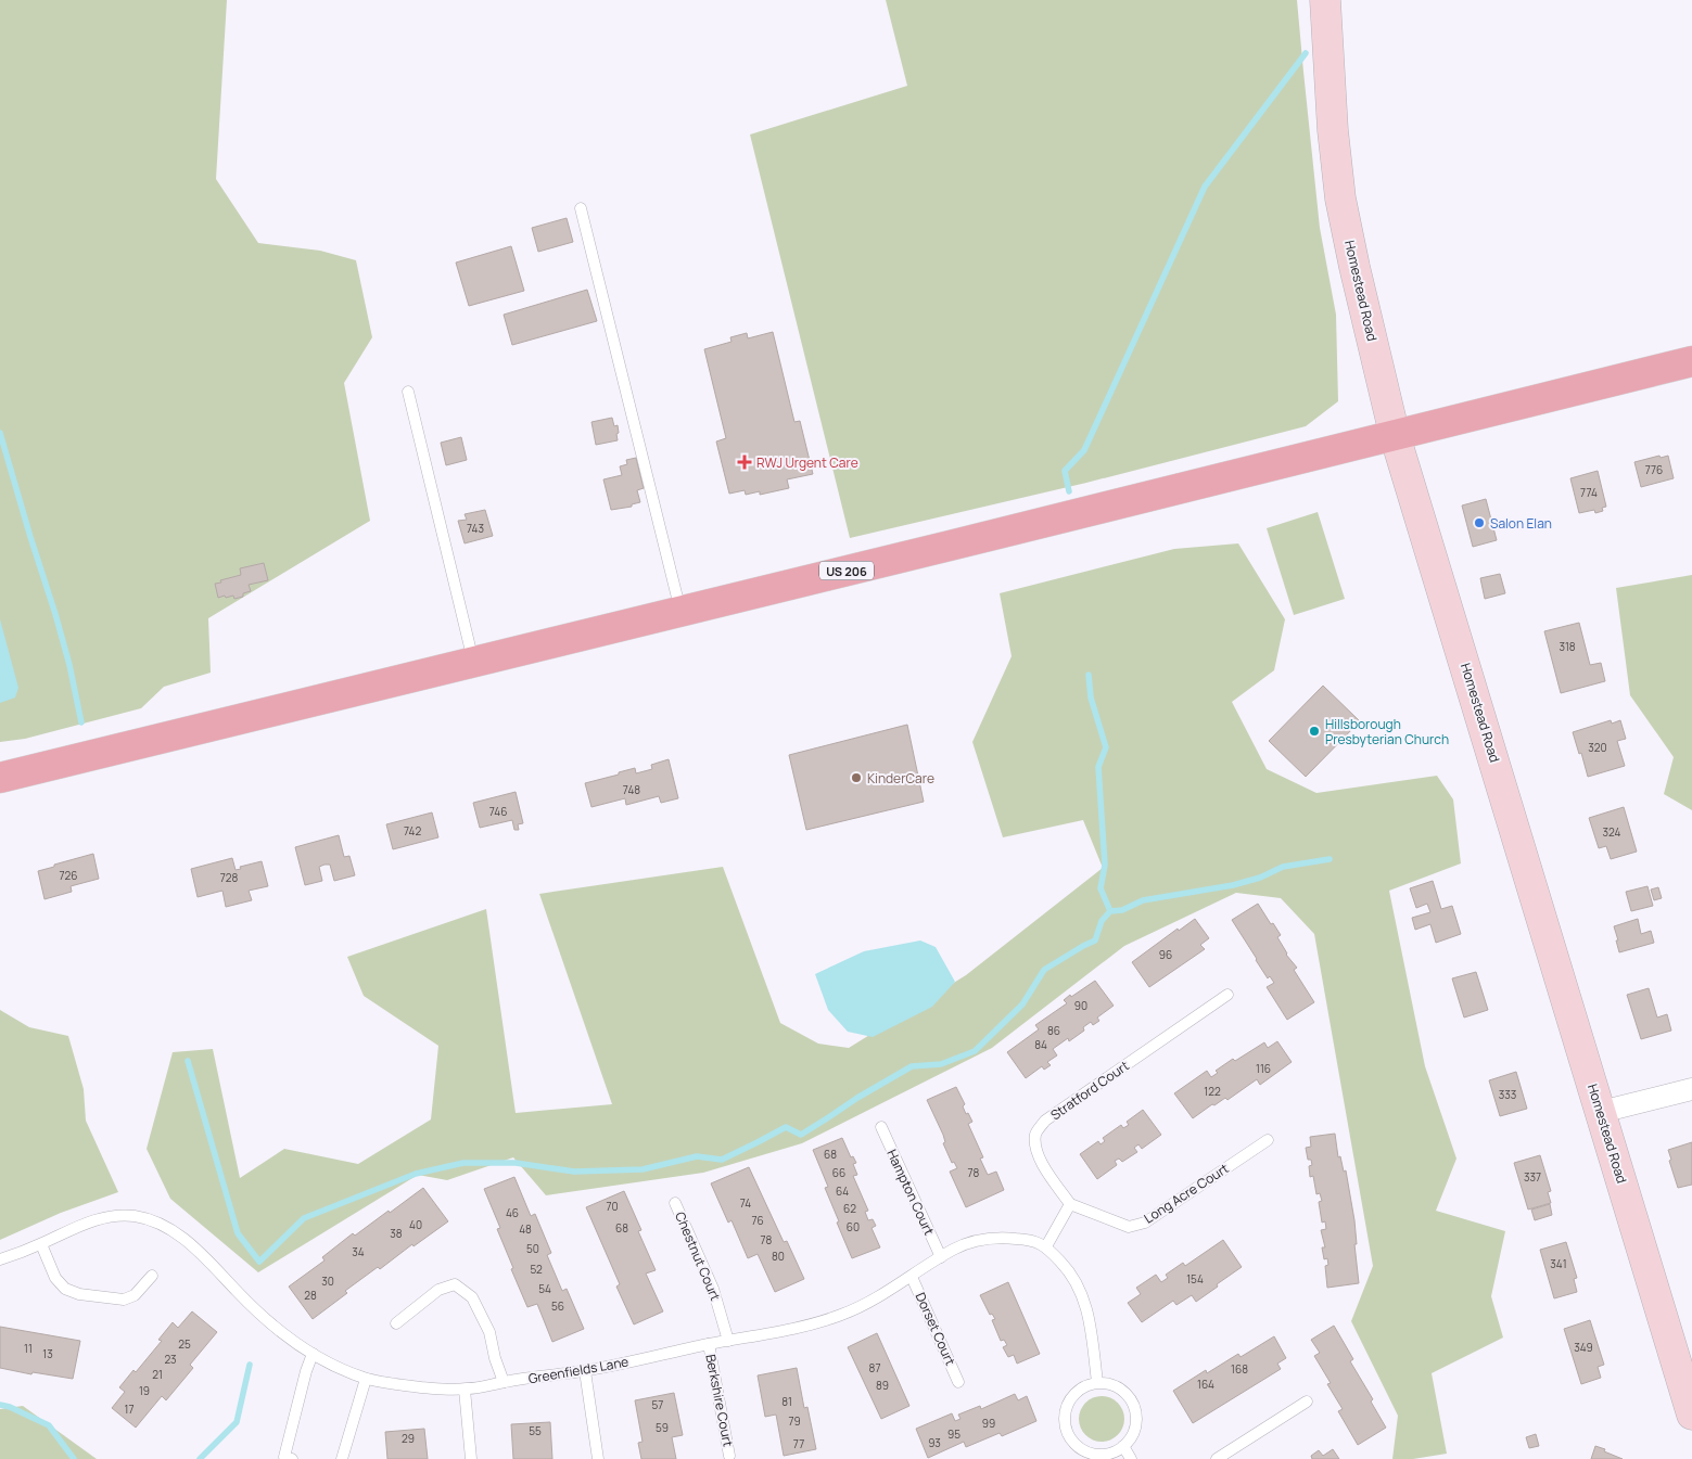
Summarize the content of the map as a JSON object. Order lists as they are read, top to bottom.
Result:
{
  "streets": {
    "main road": ["US 206"],
    "street": ["Homestead Road"],
    "lane": [
      "Stratford Court",
      "Hampton Court",
      "Long Acre Court",
      "Chestnut Court",
      "Dorset Court",
      "Greenfields Lane",
      "Berkshire Court"
    ]
  },
  "crossings": [
    ["Homestead Road", "US 206"],
    ["Stratford Court", "Long Acre Court"],
    ["Hampton Court", "Greenfields Lane"],
    ["Chestnut Court", "Greenfields Lane"],
    ["Dorset Court", "Greenfields Lane"],
    ["Greenfields Lane", "Berkshire Court"]
  ],
  "places": {
    "health": ["RWJ Urgent Care"],
    "other": ["Salon Elan", "Hillsborough Presbyterian Church", "KinderCare"]
  },
  "house_numbers": [
    "776",
    "774",
    "743",
    "318",
    "320",
    "748",
    "746",
    "742",
    "324",
    "726",
    "728",
    "96",
    "90",
    "86",
    "84",
    "116",
    "122",
    "333",
    "68",
    "66",
    "78",
    "337",
    "64",
    "74",
    "70",
    "62",
    "46",
    "76",
    "40",
    "60",
    "68",
    "48",
    "38",
    "78",
    "50",
    "34",
    "80",
    "341",
    "52",
    "154",
    "30",
    "54",
    "28",
    "56",
    "25",
    "349",
    "11",
    "13",
    "23",
    "87",
    "168",
    "21",
    "164",
    "89",
    "19",
    "81",
    "57",
    "17",
    "79",
    "99",
    "59",
    "55",
    "95",
    "29",
    "93",
    "77"
  ]
}
